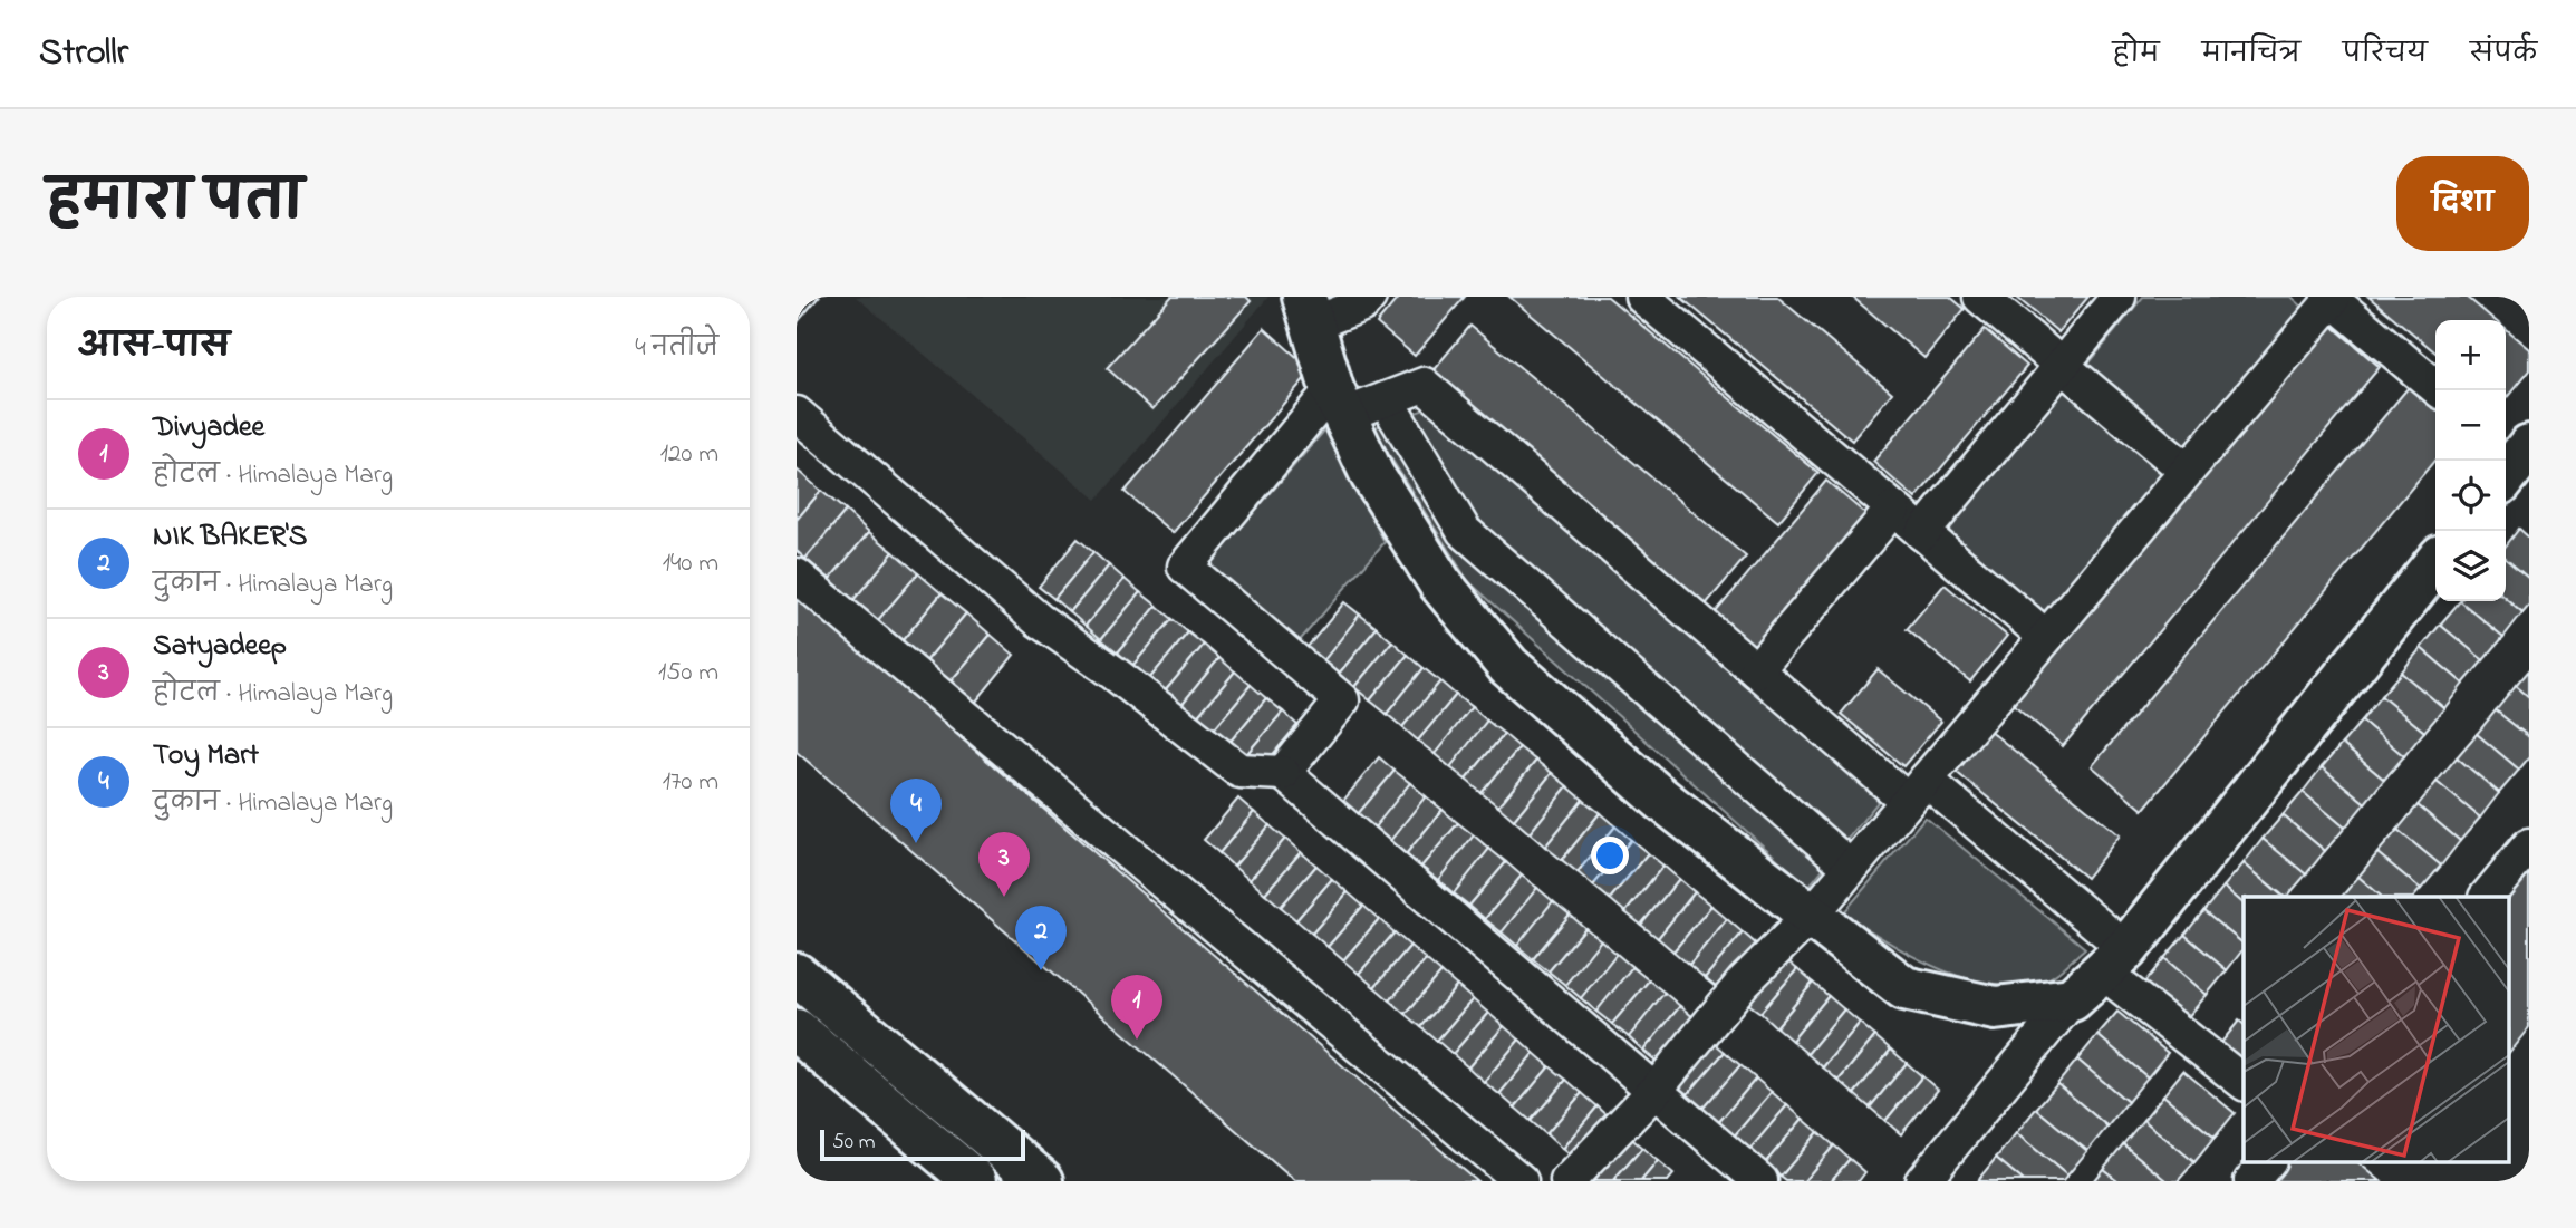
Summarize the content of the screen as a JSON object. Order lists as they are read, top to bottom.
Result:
{
  "scale_bar": "50 m",
  "page": {
    "header": "Strollr",
    "nav": [
      "होम",
      "मानचित्र",
      "परिचय",
      "संपर्क"
    ],
    "title": "हमारा पता",
    "buttons": "दिशा",
    "heading": ["आस-पास", "4 नतीजे"],
    "map_buttons": ["+", "−"],
    "list": [
      {
        "mark": "1",
        "name": "Divyadee",
        "note": "होटल · Himalaya Marg",
        "value": "120 m"
      },
      {
        "mark": "2",
        "name": "NIK BAKER'S",
        "note": "दुकान · Himalaya Marg",
        "value": "140 m"
      },
      {
        "mark": "3",
        "name": "Satyadeep",
        "note": "होटल · Himalaya Marg",
        "value": "150 m"
      },
      {
        "mark": "4",
        "name": "Toy Mart",
        "note": "दुकान · Himalaya Marg",
        "value": "170 m"
      }
    ],
    "pins": [
      "4",
      "3",
      "2",
      "1"
    ],
    "scale": "50 m"
  }
}
